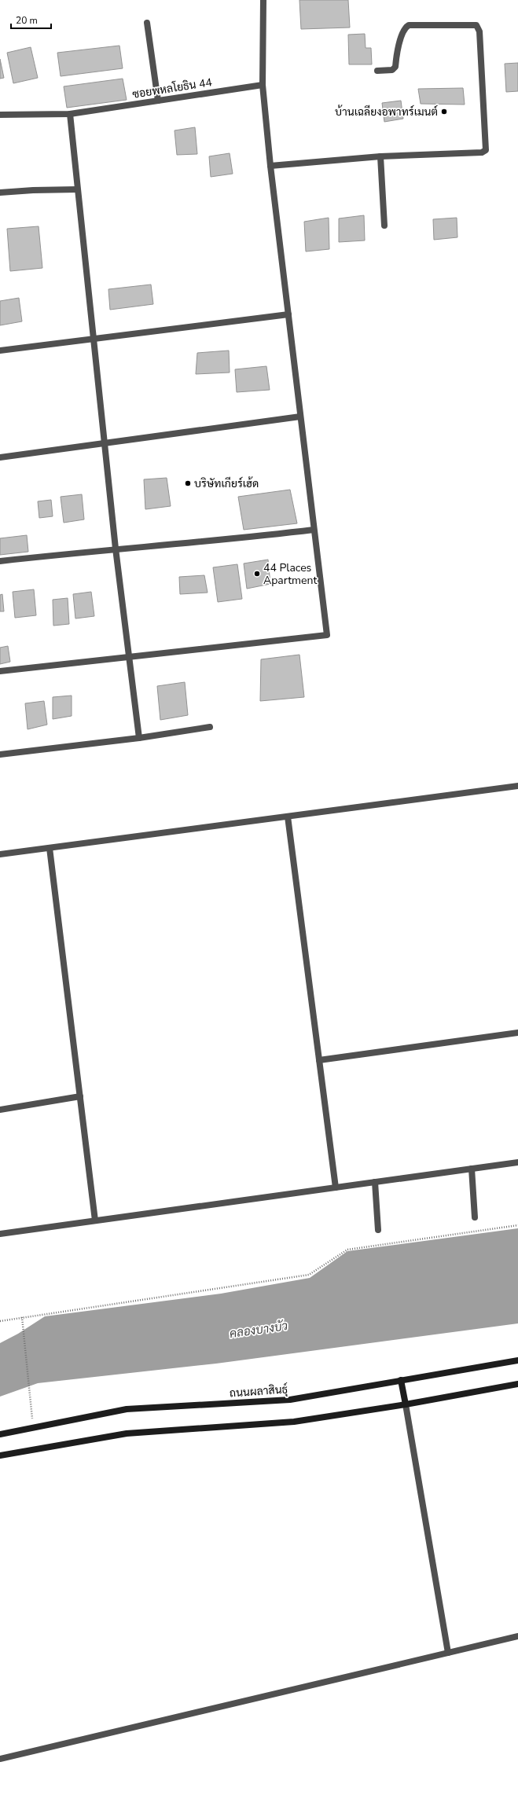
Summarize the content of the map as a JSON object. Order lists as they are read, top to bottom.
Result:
{
  "streets": {
    "main road": ["ถนนผลาสินธุ์"],
    "street": ["ซอยพหลโยธิน 44"]
  },
  "water": ["คลองบางบัว"],
  "places": ["บ้านเฉลียงอพาทร์เมนต์", "บริษัทเกียร์เฮ้ด", "44 Places Apartment"],
  "scale_bar": "20 m"
}
